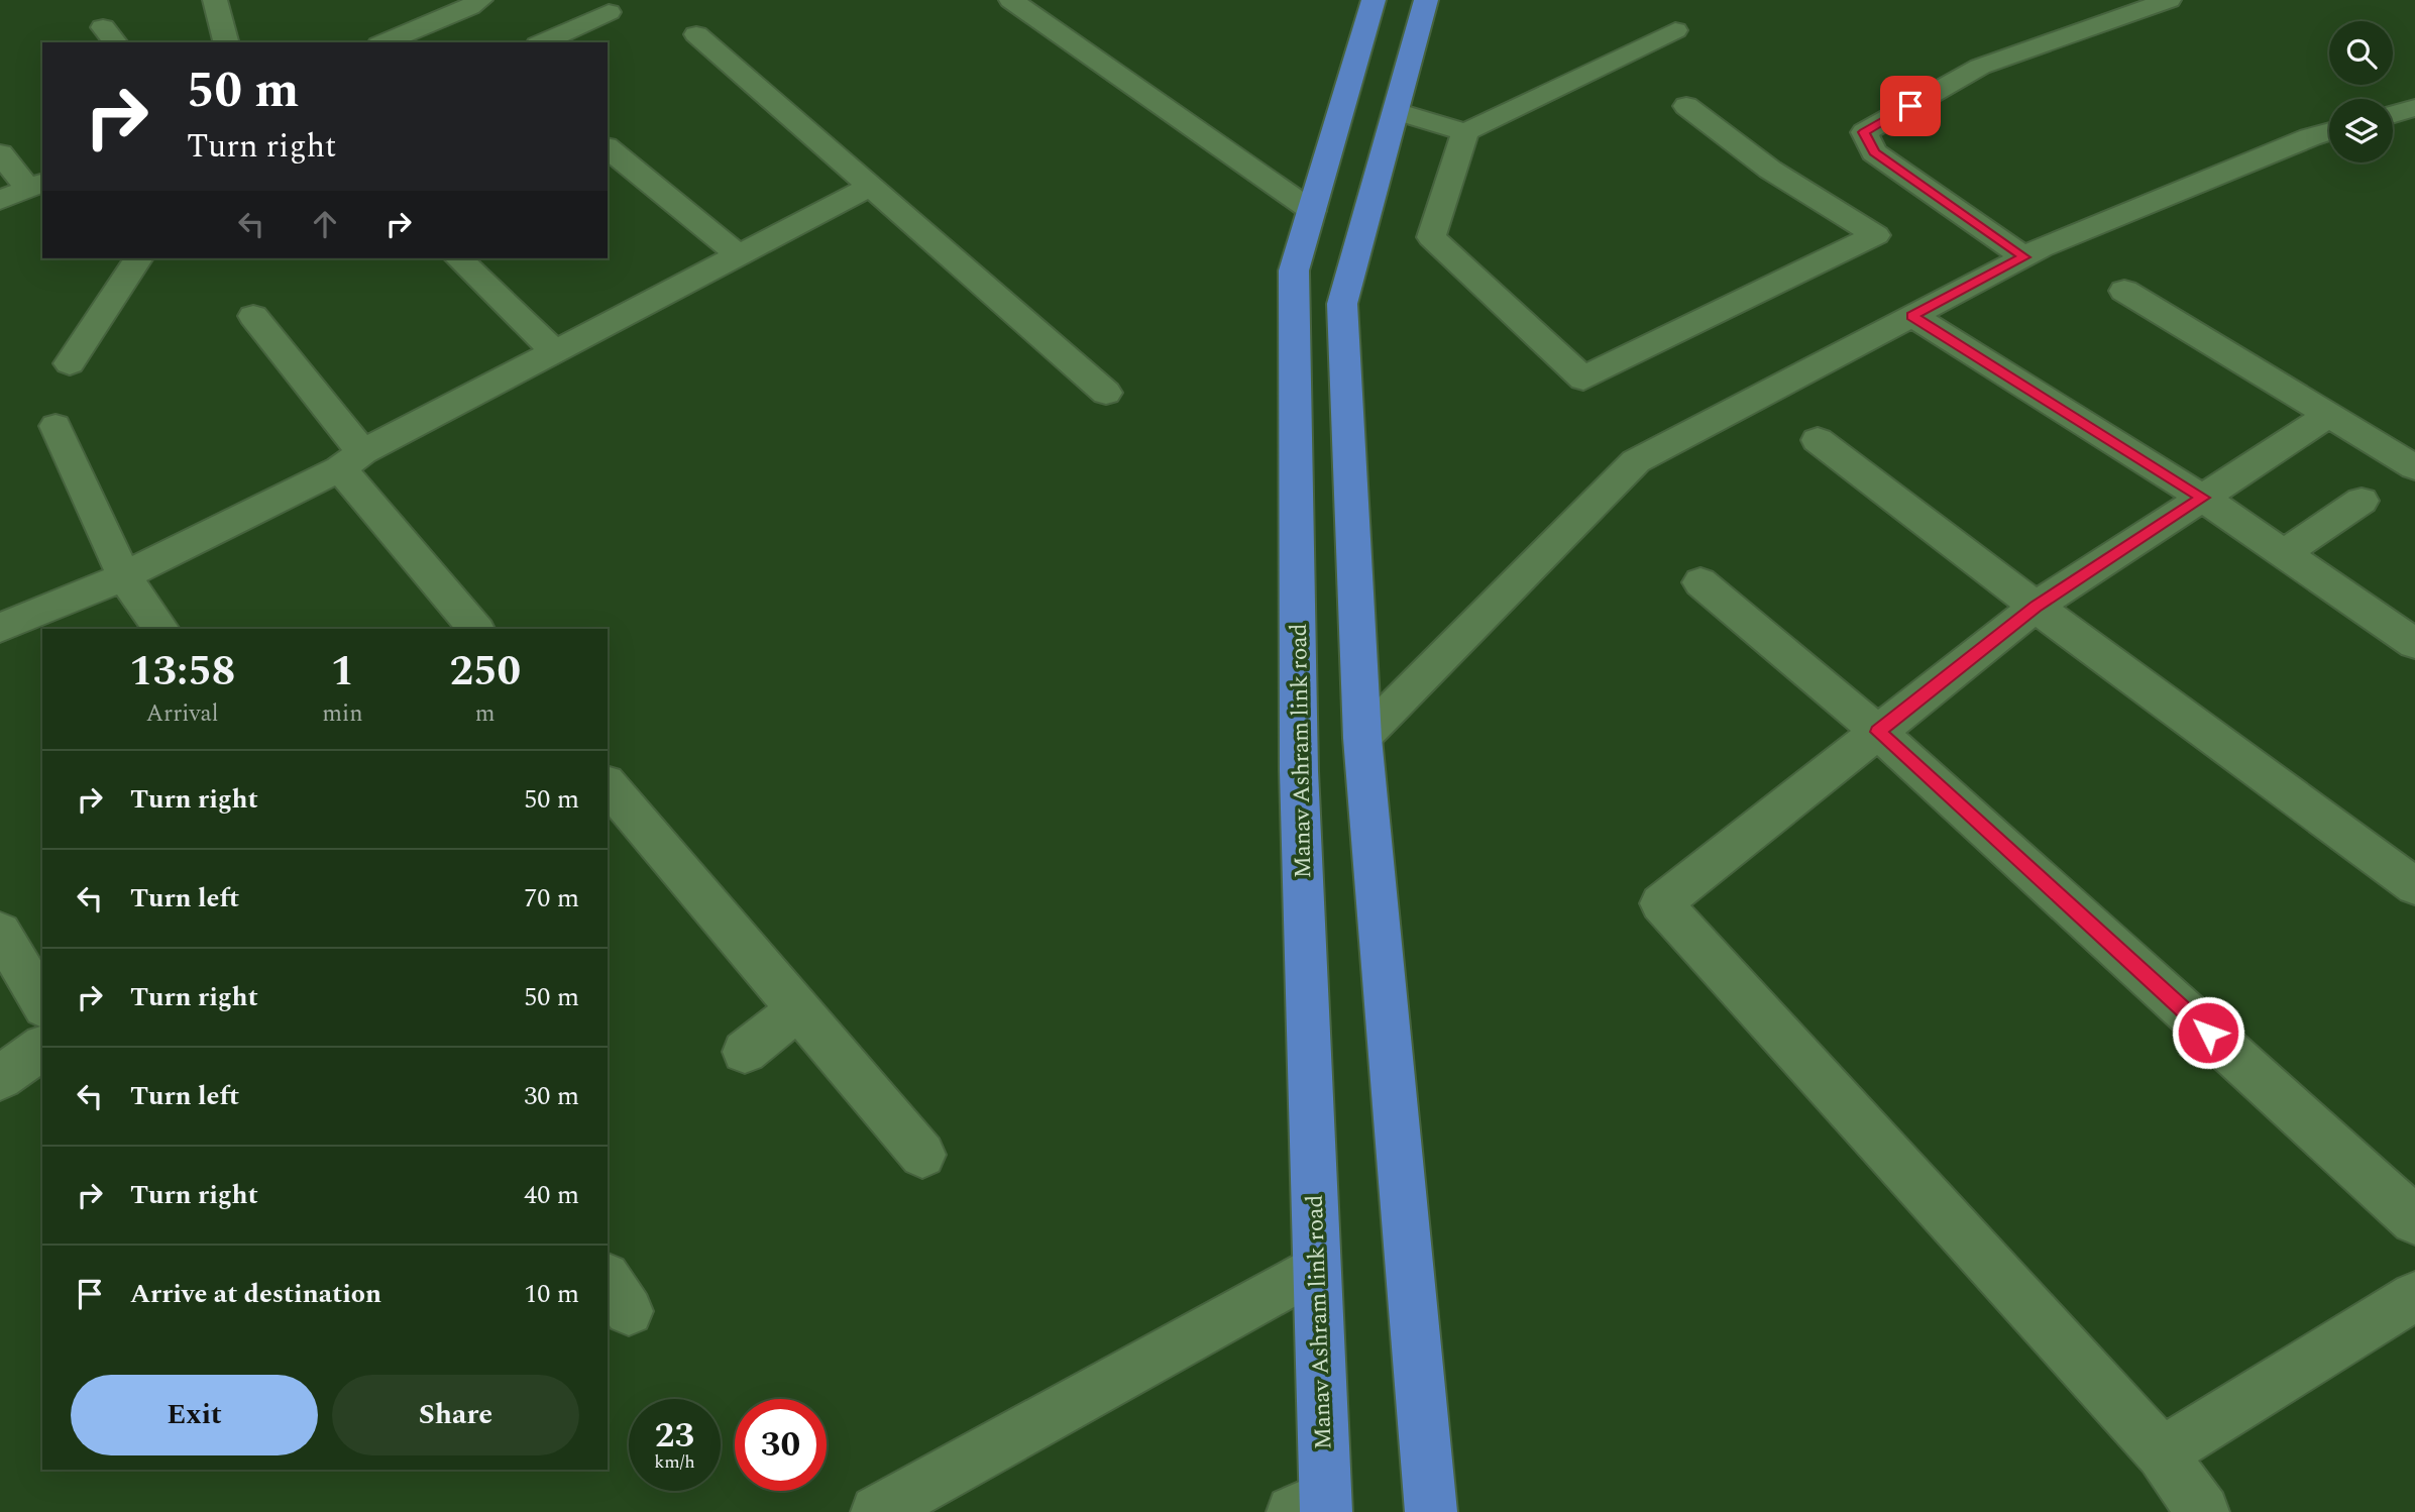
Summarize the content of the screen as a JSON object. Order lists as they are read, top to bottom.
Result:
{
  "streets": {
    "highway": ["Manav Ashram link road"]
  },
  "page": {
    "turn": ["50 m", "Turn right"],
    "eta": [
      "13:58",
      "Arrival",
      "1",
      "min",
      "250",
      "m"
    ],
    "list": [
      {
        "name": "Turn right",
        "value": "50 m"
      },
      {
        "name": "Turn left",
        "value": "70 m"
      },
      {
        "name": "Turn right",
        "value": "50 m"
      },
      {
        "name": "Turn left",
        "value": "30 m"
      },
      {
        "name": "Turn right",
        "value": "40 m"
      },
      {
        "name": "Arrive at destination",
        "value": "10 m"
      }
    ],
    "buttons": ["Exit", "Share"],
    "speed": "23 km/h",
    "limit": "30"
  }
}
